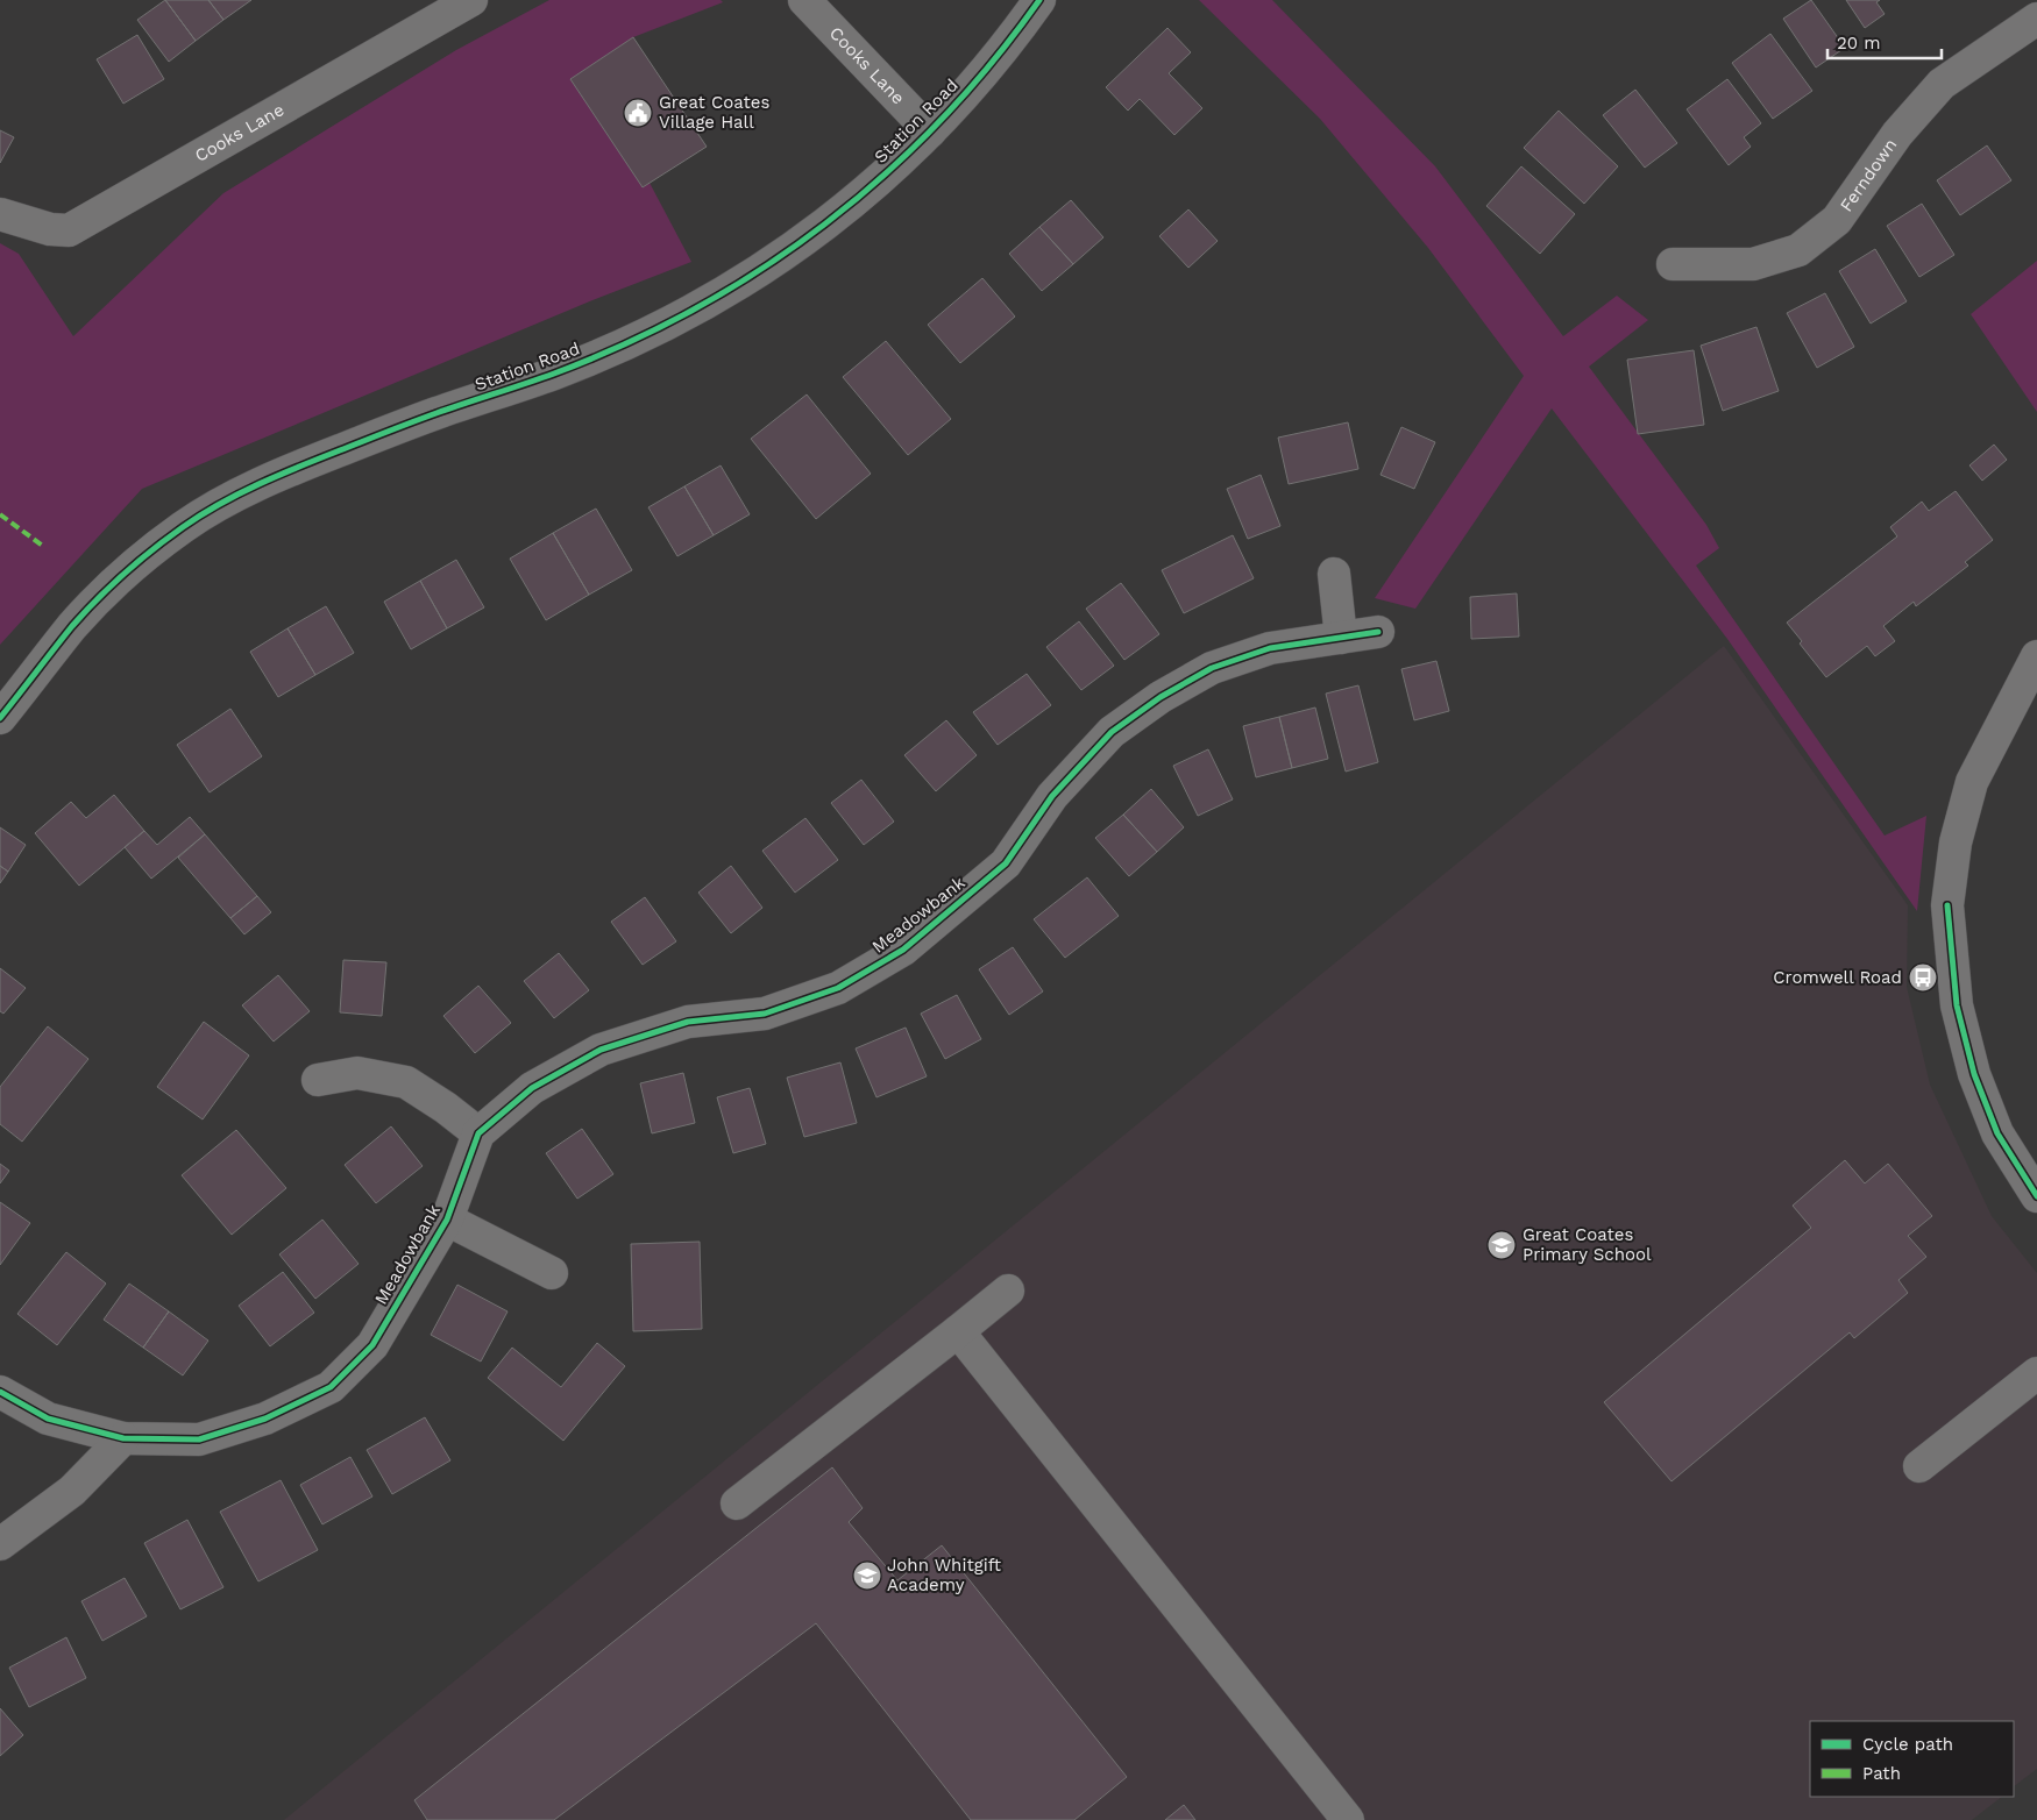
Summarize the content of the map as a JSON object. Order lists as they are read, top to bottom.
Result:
{
  "streets": {
    "street": [
      "Cooks Lane",
      "Station Road",
      "Ferndown",
      "Meadowbank"
    ]
  },
  "crossings": [
    ["Cooks Lane", "Station Road"]
  ],
  "places": {
    "public building": ["Great Coates Village Hall"],
    "bus stop": ["Cromwell Road"],
    "school or university": ["Great Coates Primary School", "John Whitgift Academy"]
  },
  "legend": ["Cycle path", "Path"],
  "scale_bar": "20 m"
}
